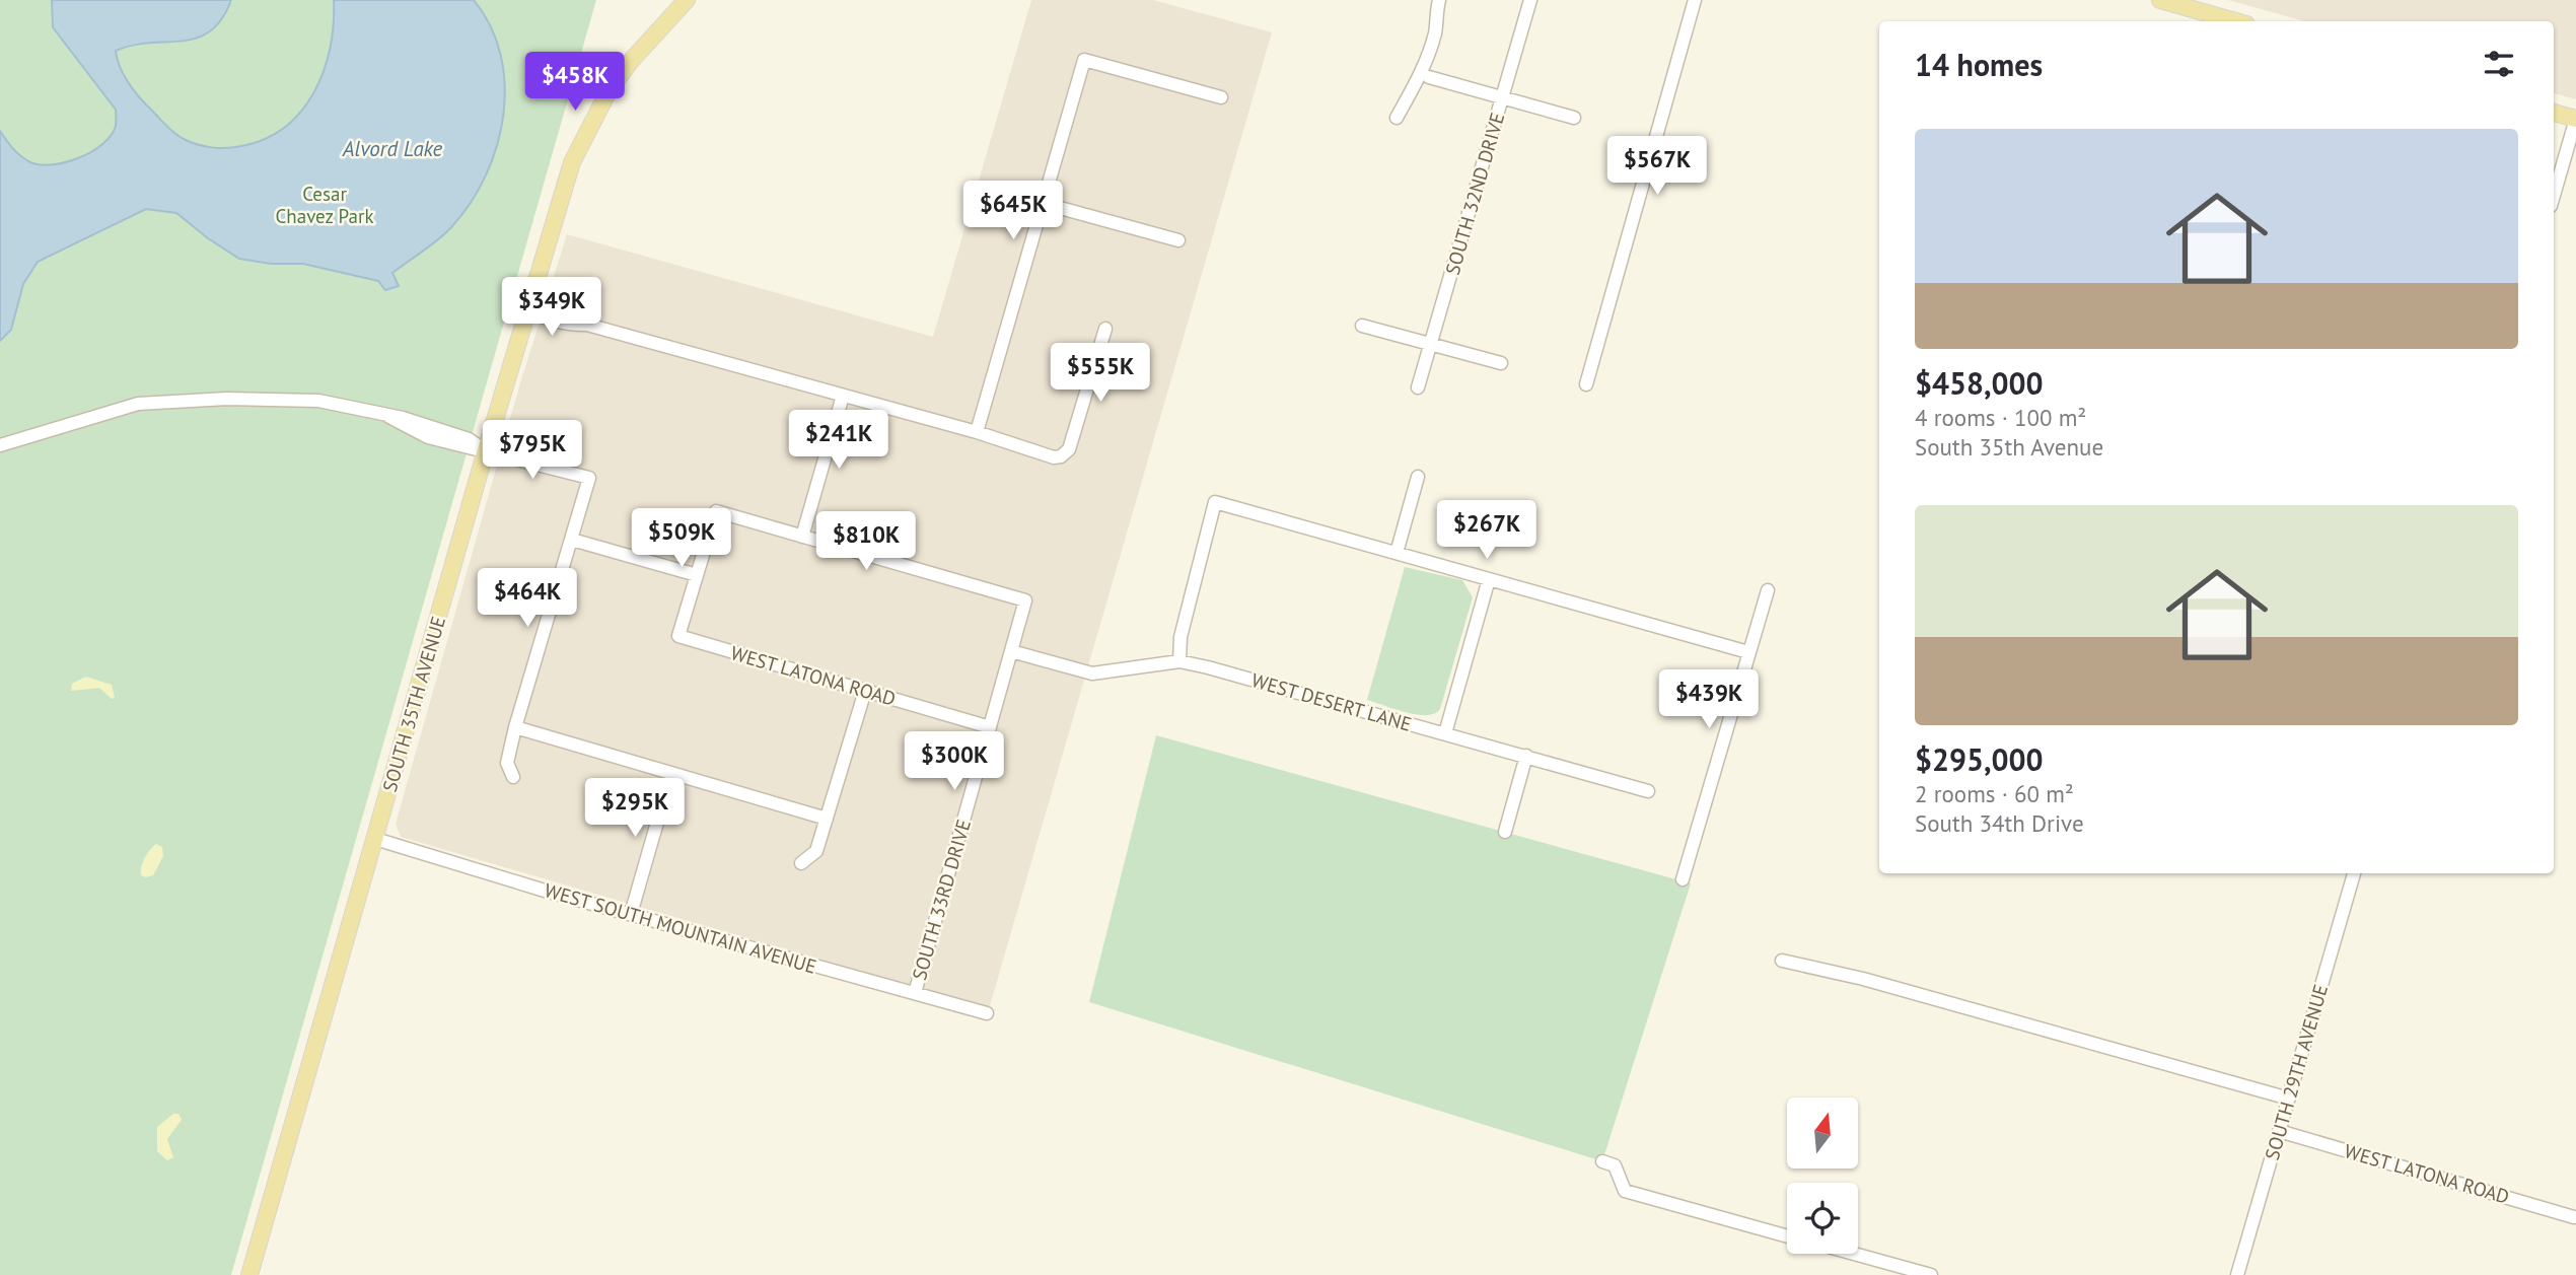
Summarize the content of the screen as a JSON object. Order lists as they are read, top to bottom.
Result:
{
  "streets": {
    "main road": ["SOUTH 35TH AVENUE"],
    "street": [
      "SOUTH 32ND DRIVE",
      "WEST LATONA ROAD",
      "WEST DESERT LANE",
      "SOUTH 33RD DRIVE",
      "WEST SOUTH MOUNTAIN AVENUE",
      "SOUTH 29TH AVENUE"
    ]
  },
  "crossings": [
    ["WEST LATONA ROAD", "SOUTH 33RD DRIVE"],
    ["WEST LATONA ROAD", "SOUTH 29TH AVENUE"],
    ["WEST DESERT LANE", "SOUTH 33RD DRIVE"],
    ["SOUTH 35TH AVENUE", "WEST SOUTH MOUNTAIN AVENUE"],
    ["SOUTH 33RD DRIVE", "WEST SOUTH MOUNTAIN AVENUE"]
  ],
  "water": ["Alvord Lake"],
  "parks": ["Cesar Chavez Park"],
  "north": "top",
  "page": {
    "heading": "14 homes",
    "price": [
      "$458K",
      "$567K",
      "$645K",
      "$349K",
      "$555K",
      "$241K",
      "$795K",
      "$267K",
      "$509K",
      "$810K",
      "$464K",
      "$439K",
      "$300K",
      "$295K"
    ],
    "list": [
      {
        "name": "$458,000",
        "note": "4 rooms · 100 m² · South 35th Avenue"
      },
      {
        "name": "$295,000",
        "note": "2 rooms · 60 m² · South 34th Drive"
      }
    ]
  }
}
